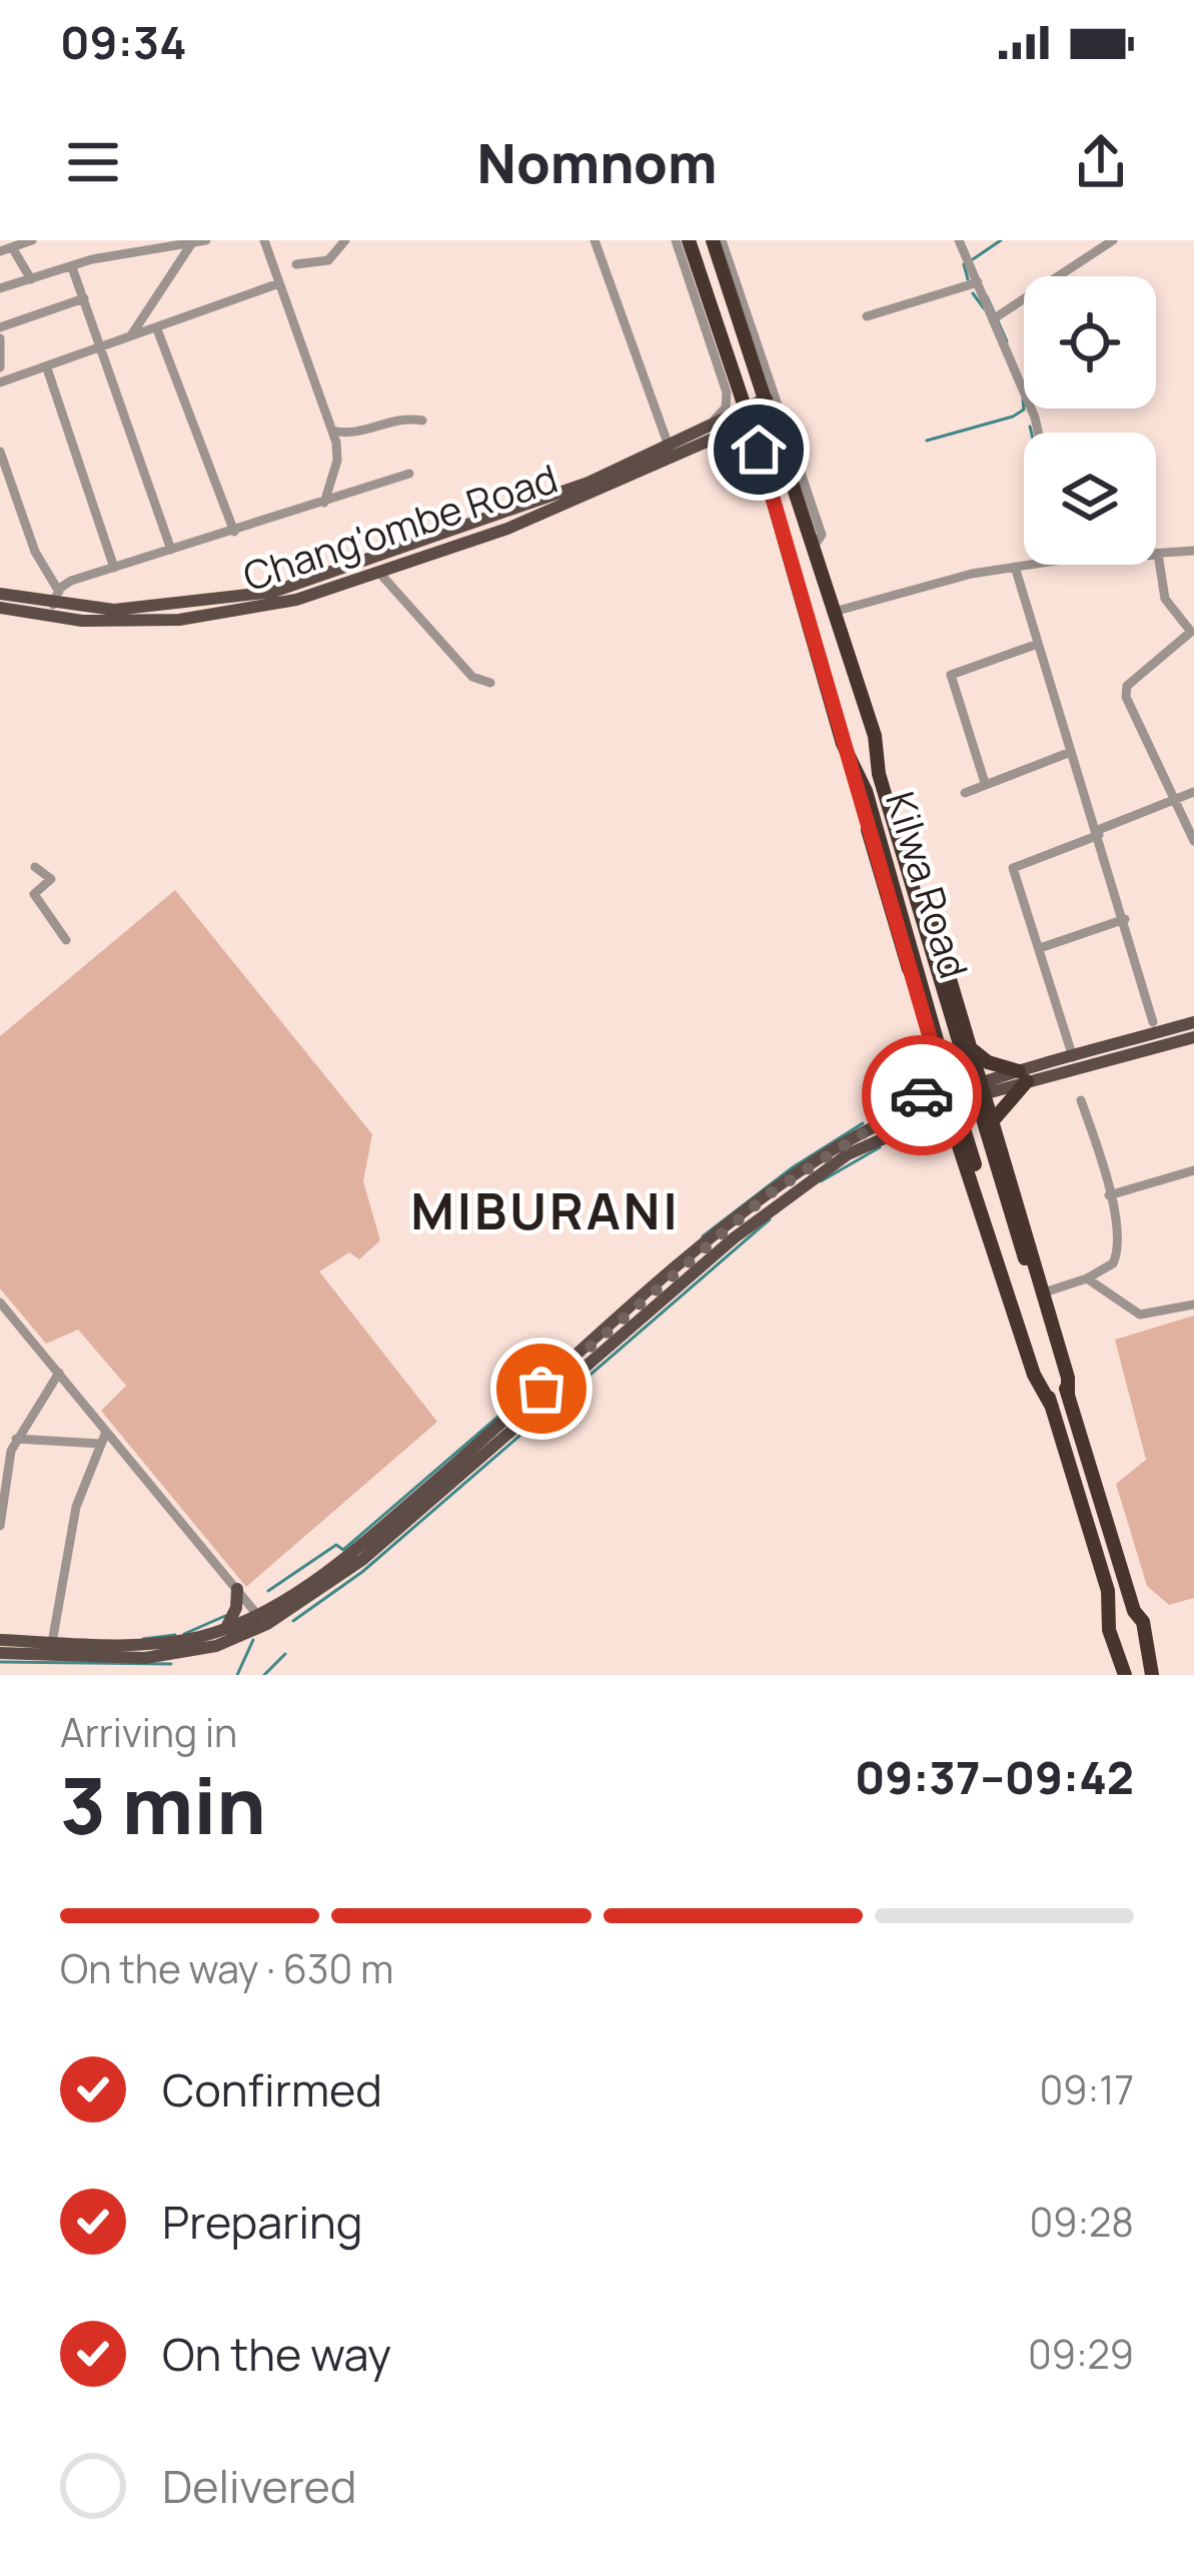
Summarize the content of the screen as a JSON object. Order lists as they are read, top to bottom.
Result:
{
  "streets": {
    "highway": ["Kilwa Road"],
    "main road": ["Chang'ombe Road"]
  },
  "crossings": [
    ["Chang'ombe Road", "Kilwa Road"]
  ],
  "districts": ["MIBURANI"],
  "page": {
    "status": "09:34",
    "header": "Nomnom",
    "heading": ["3 min", "Arriving in", "09:37–09:42"],
    "bar": "On the way · 630 m",
    "list": [
      ["Confirmed", "09:17"],
      ["Preparing", "09:28"],
      ["On the way", "09:29"],
      "Delivered"
    ]
  }
}
